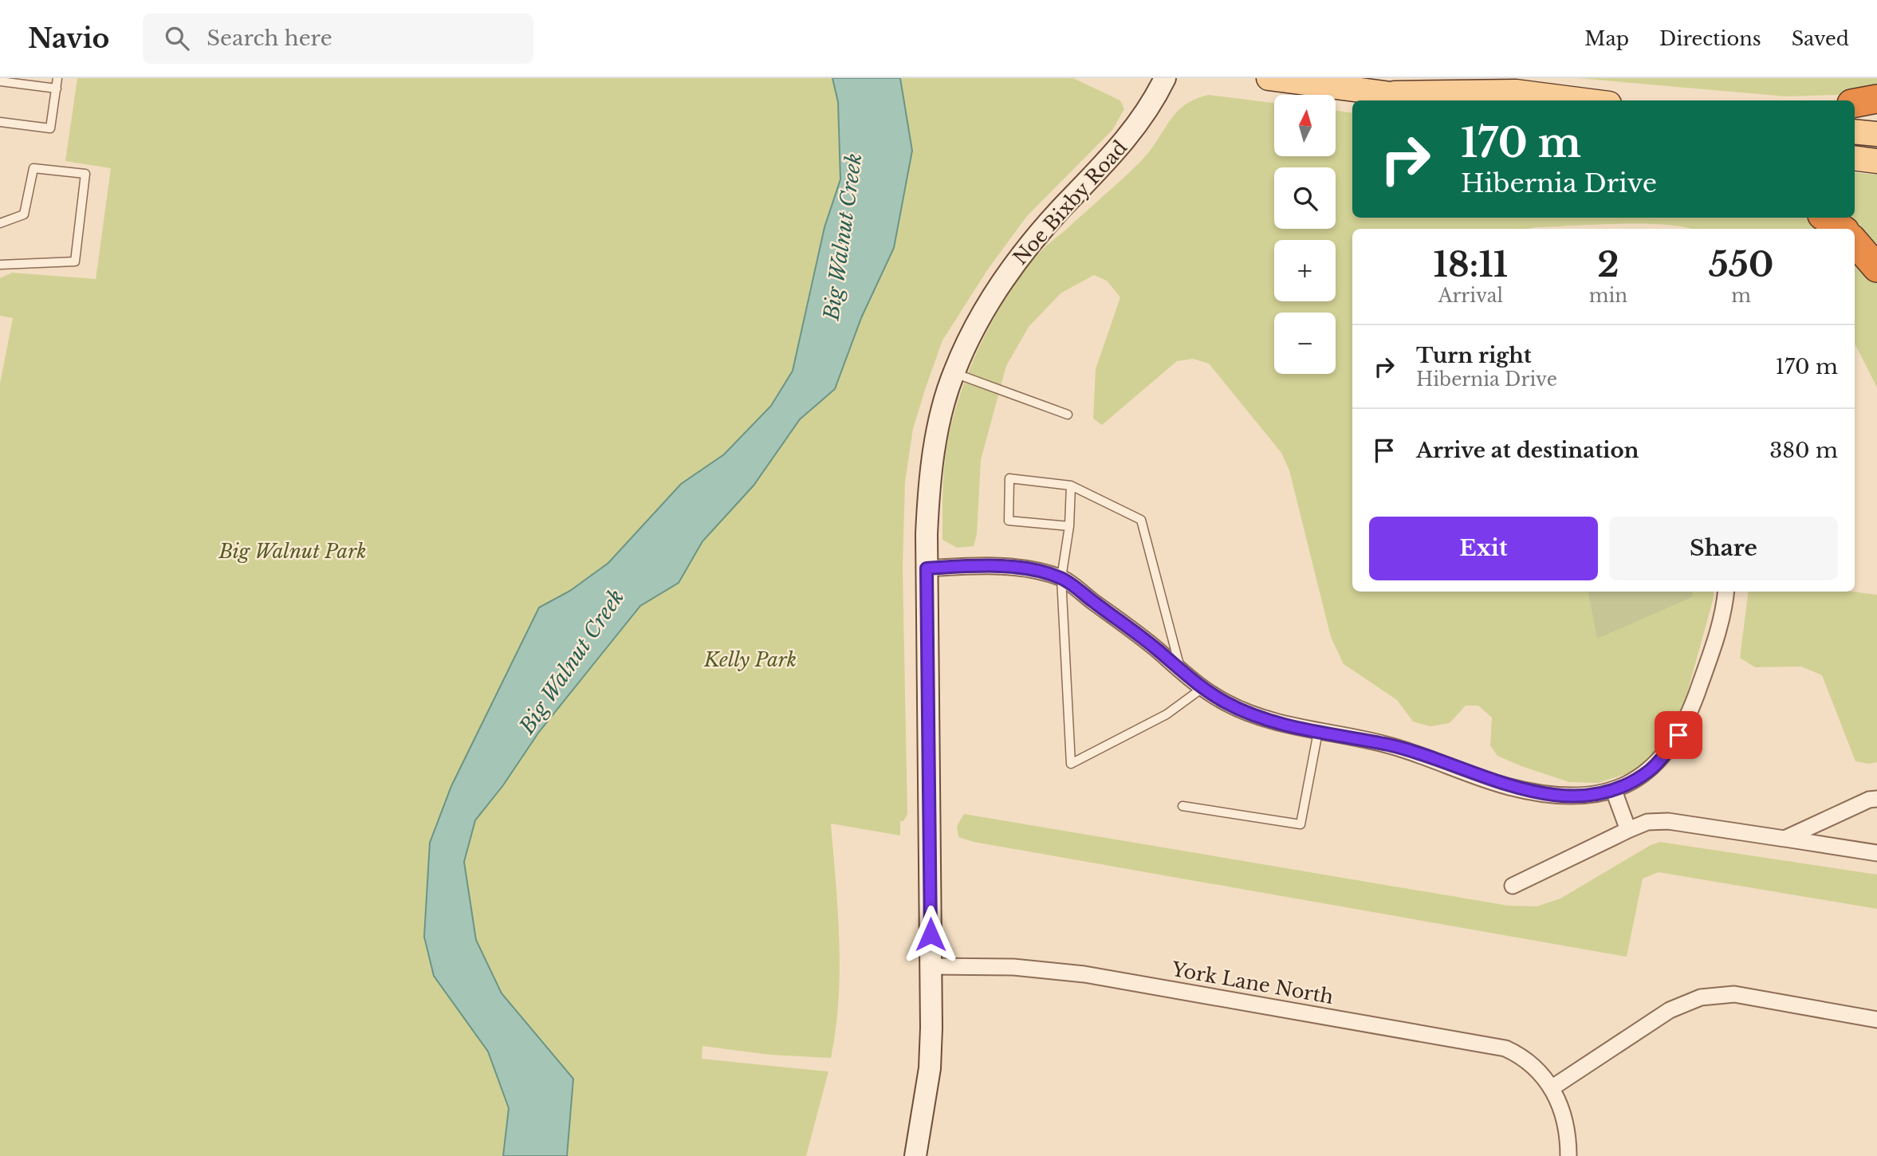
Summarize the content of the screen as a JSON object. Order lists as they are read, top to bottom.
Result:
{
  "streets": {
    "street": ["Noe Bixby Road", "York Lane North"]
  },
  "crossings": [
    ["Noe Bixby Road", "York Lane North"]
  ],
  "water": ["Big Walnut Creek"],
  "parks": ["Big Walnut Park", "Kelly Park"],
  "north": "top",
  "page": {
    "header": "Navio",
    "search": "Search here",
    "nav": ["Map", "Directions", "Saved"],
    "map_buttons": ["+", "−"],
    "turn": ["170 m", "Hibernia Drive"],
    "eta": [
      "18:11",
      "Arrival",
      "2",
      "min",
      "550",
      "m"
    ],
    "list": [
      {
        "name": "Turn right",
        "note": "Hibernia Drive",
        "value": "170 m"
      },
      {
        "name": "Arrive at destination",
        "value": "380 m"
      }
    ],
    "buttons": ["Exit", "Share"]
  }
}
